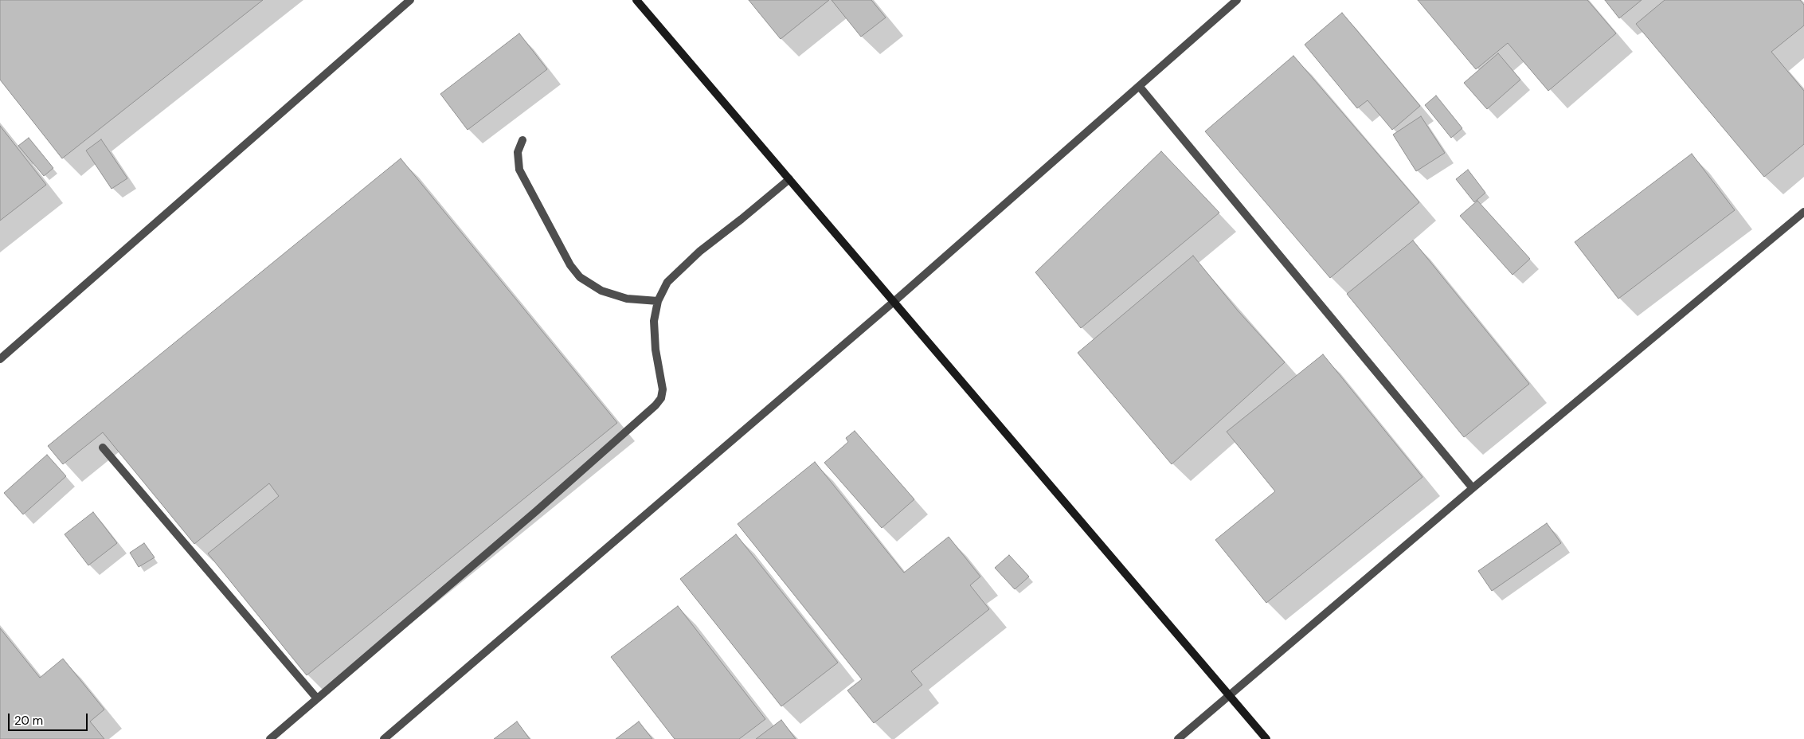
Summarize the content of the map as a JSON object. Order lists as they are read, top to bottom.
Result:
{
  "scale_bar": "20 m"
}
